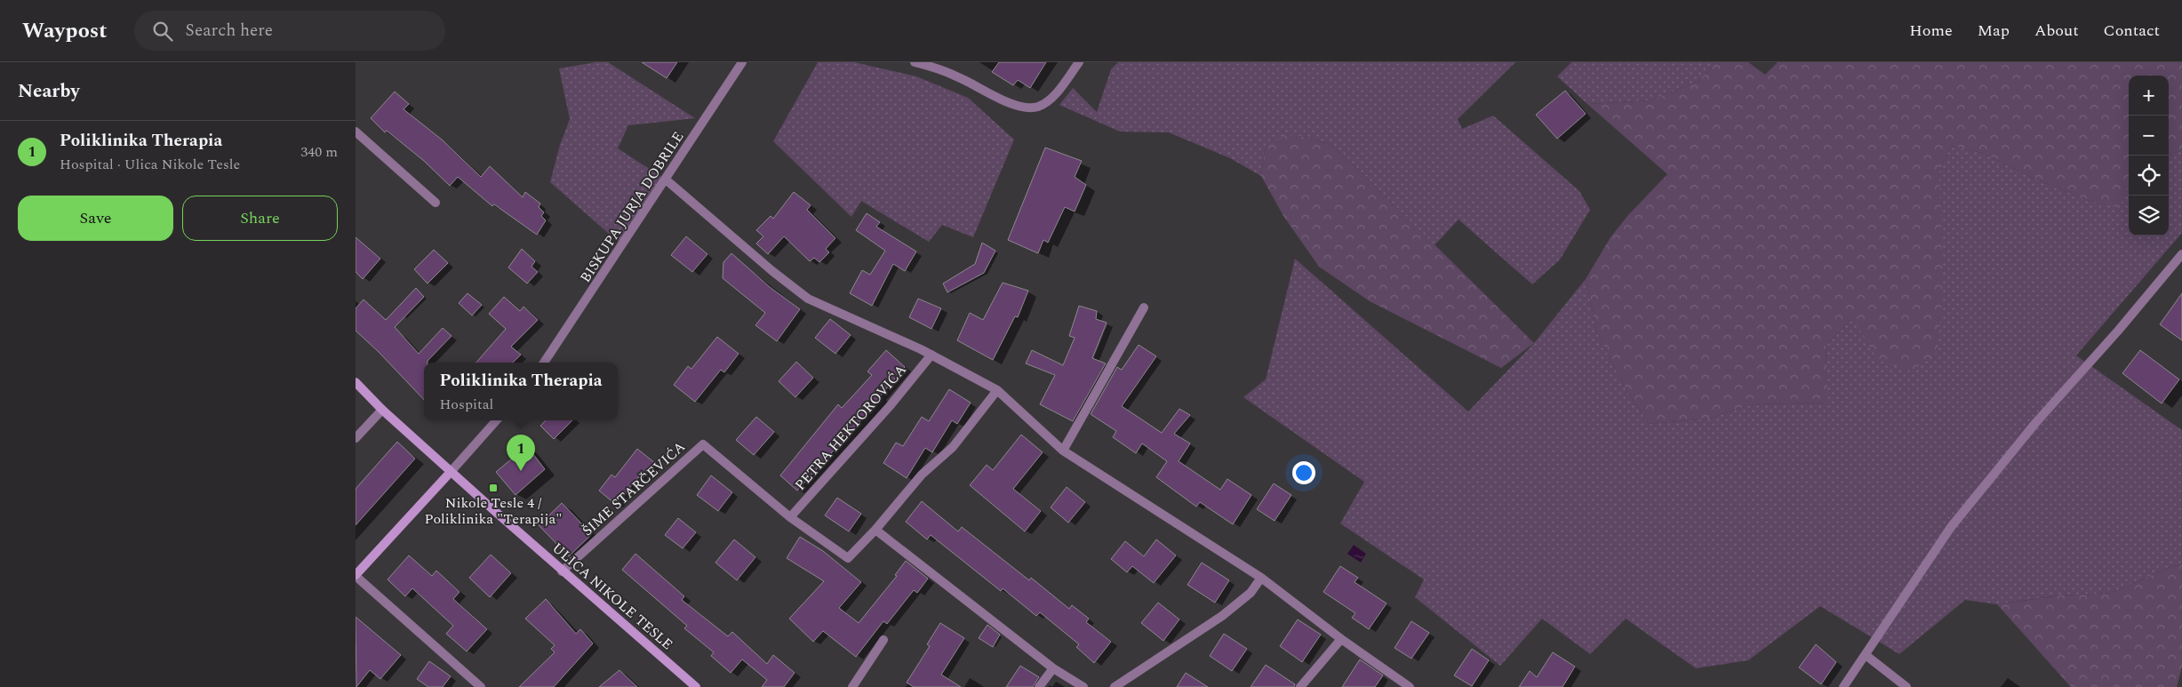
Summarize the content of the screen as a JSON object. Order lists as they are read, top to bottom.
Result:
{
  "streets": {
    "street": [
      "BISKUPA JURJA DOBRILE",
      "PETRA HEKTOROVIĆA",
      "ŠIME STARČEVIĆA",
      "ULICA NIKOLE TESLE"
    ]
  },
  "crossings": [
    ["PETRA HEKTOROVIĆA", "ŠIME STARČEVIĆA"],
    ["ŠIME STARČEVIĆA", "ULICA NIKOLE TESLE"]
  ],
  "places": {
    "transit": ["Nikole Tesle 4 / Poliklinika \"Terapija\""]
  },
  "page": {
    "header": "Waypost",
    "search": "Search here",
    "nav": [
      "Home",
      "Map",
      "About",
      "Contact"
    ],
    "heading": "Nearby",
    "map_buttons": ["+", "−"],
    "list": [
      {
        "mark": "1",
        "name": "Poliklinika Therapia",
        "note": "Hospital · Ulica Nikole Tesle",
        "value": "340 m"
      }
    ],
    "buttons": ["Save", "Share"],
    "popup": ["Poliklinika Therapia", "Hospital"],
    "pins": "1"
  }
}
